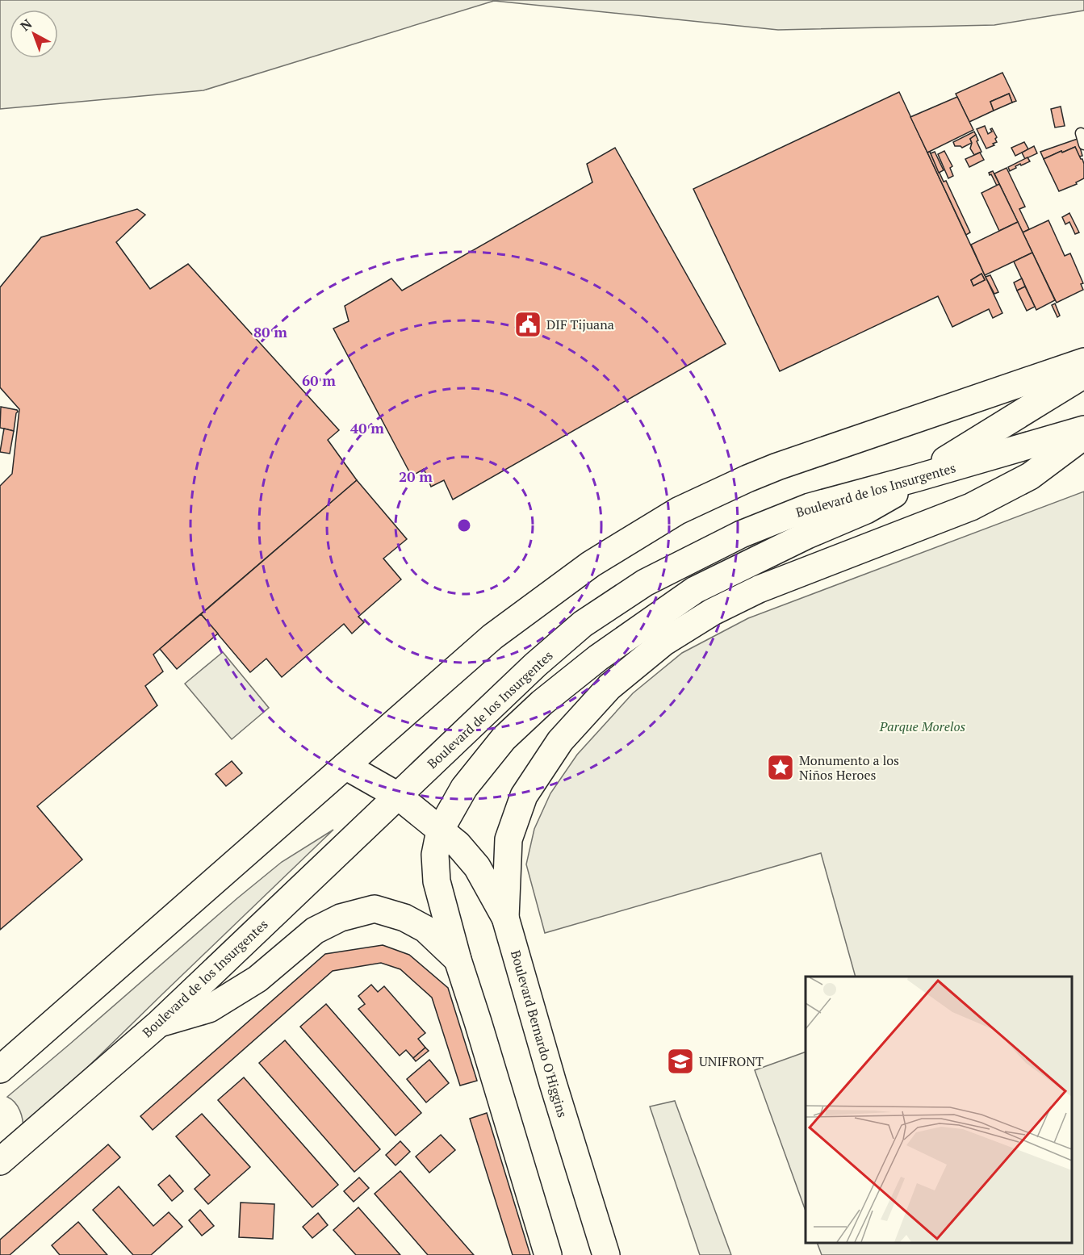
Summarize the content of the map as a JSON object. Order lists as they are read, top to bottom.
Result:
{
  "streets": {
    "main road": ["Boulevard de los Insurgentes", "Boulevard Bernardo O'Higgins"]
  },
  "crossings": [
    ["Boulevard de los Insurgentes", "Boulevard Bernardo O'Higgins"]
  ],
  "parks": ["Parque Morelos"],
  "places": {
    "public building": ["DIF Tijuana"],
    "place": ["Monumento a los Niños Heroes"],
    "school or university": ["UNIFRONT"]
  },
  "north": "top left",
  "rings": [
    "80 m",
    "60 m",
    "40 m",
    "20 m"
  ]
}
